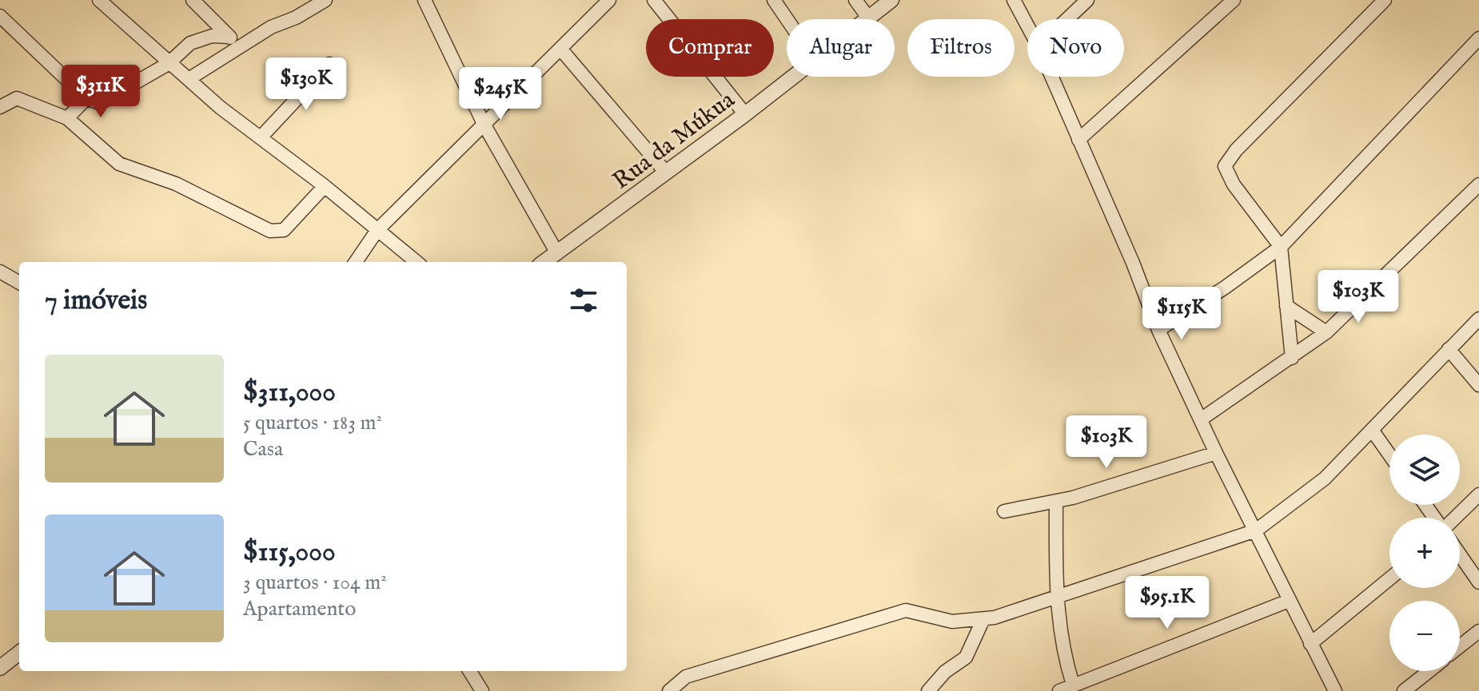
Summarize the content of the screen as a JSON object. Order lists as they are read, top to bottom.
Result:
{
  "streets": {
    "street": ["Rua da Múkua"]
  },
  "page": {
    "chip": [
      "Comprar",
      "Alugar",
      "Filtros",
      "Novo"
    ],
    "price": [
      "$130K",
      "$311K",
      "$245K",
      "$103K",
      "$115K",
      "$103K",
      "$95.1K"
    ],
    "heading": "7 imóveis",
    "list": [
      {
        "name": "$311,000",
        "note": "5 quartos · 183 m² · Casa"
      },
      {
        "name": "$115,000",
        "note": "3 quartos · 104 m² · Apartamento"
      }
    ],
    "map_buttons": ["+", "−"]
  }
}
